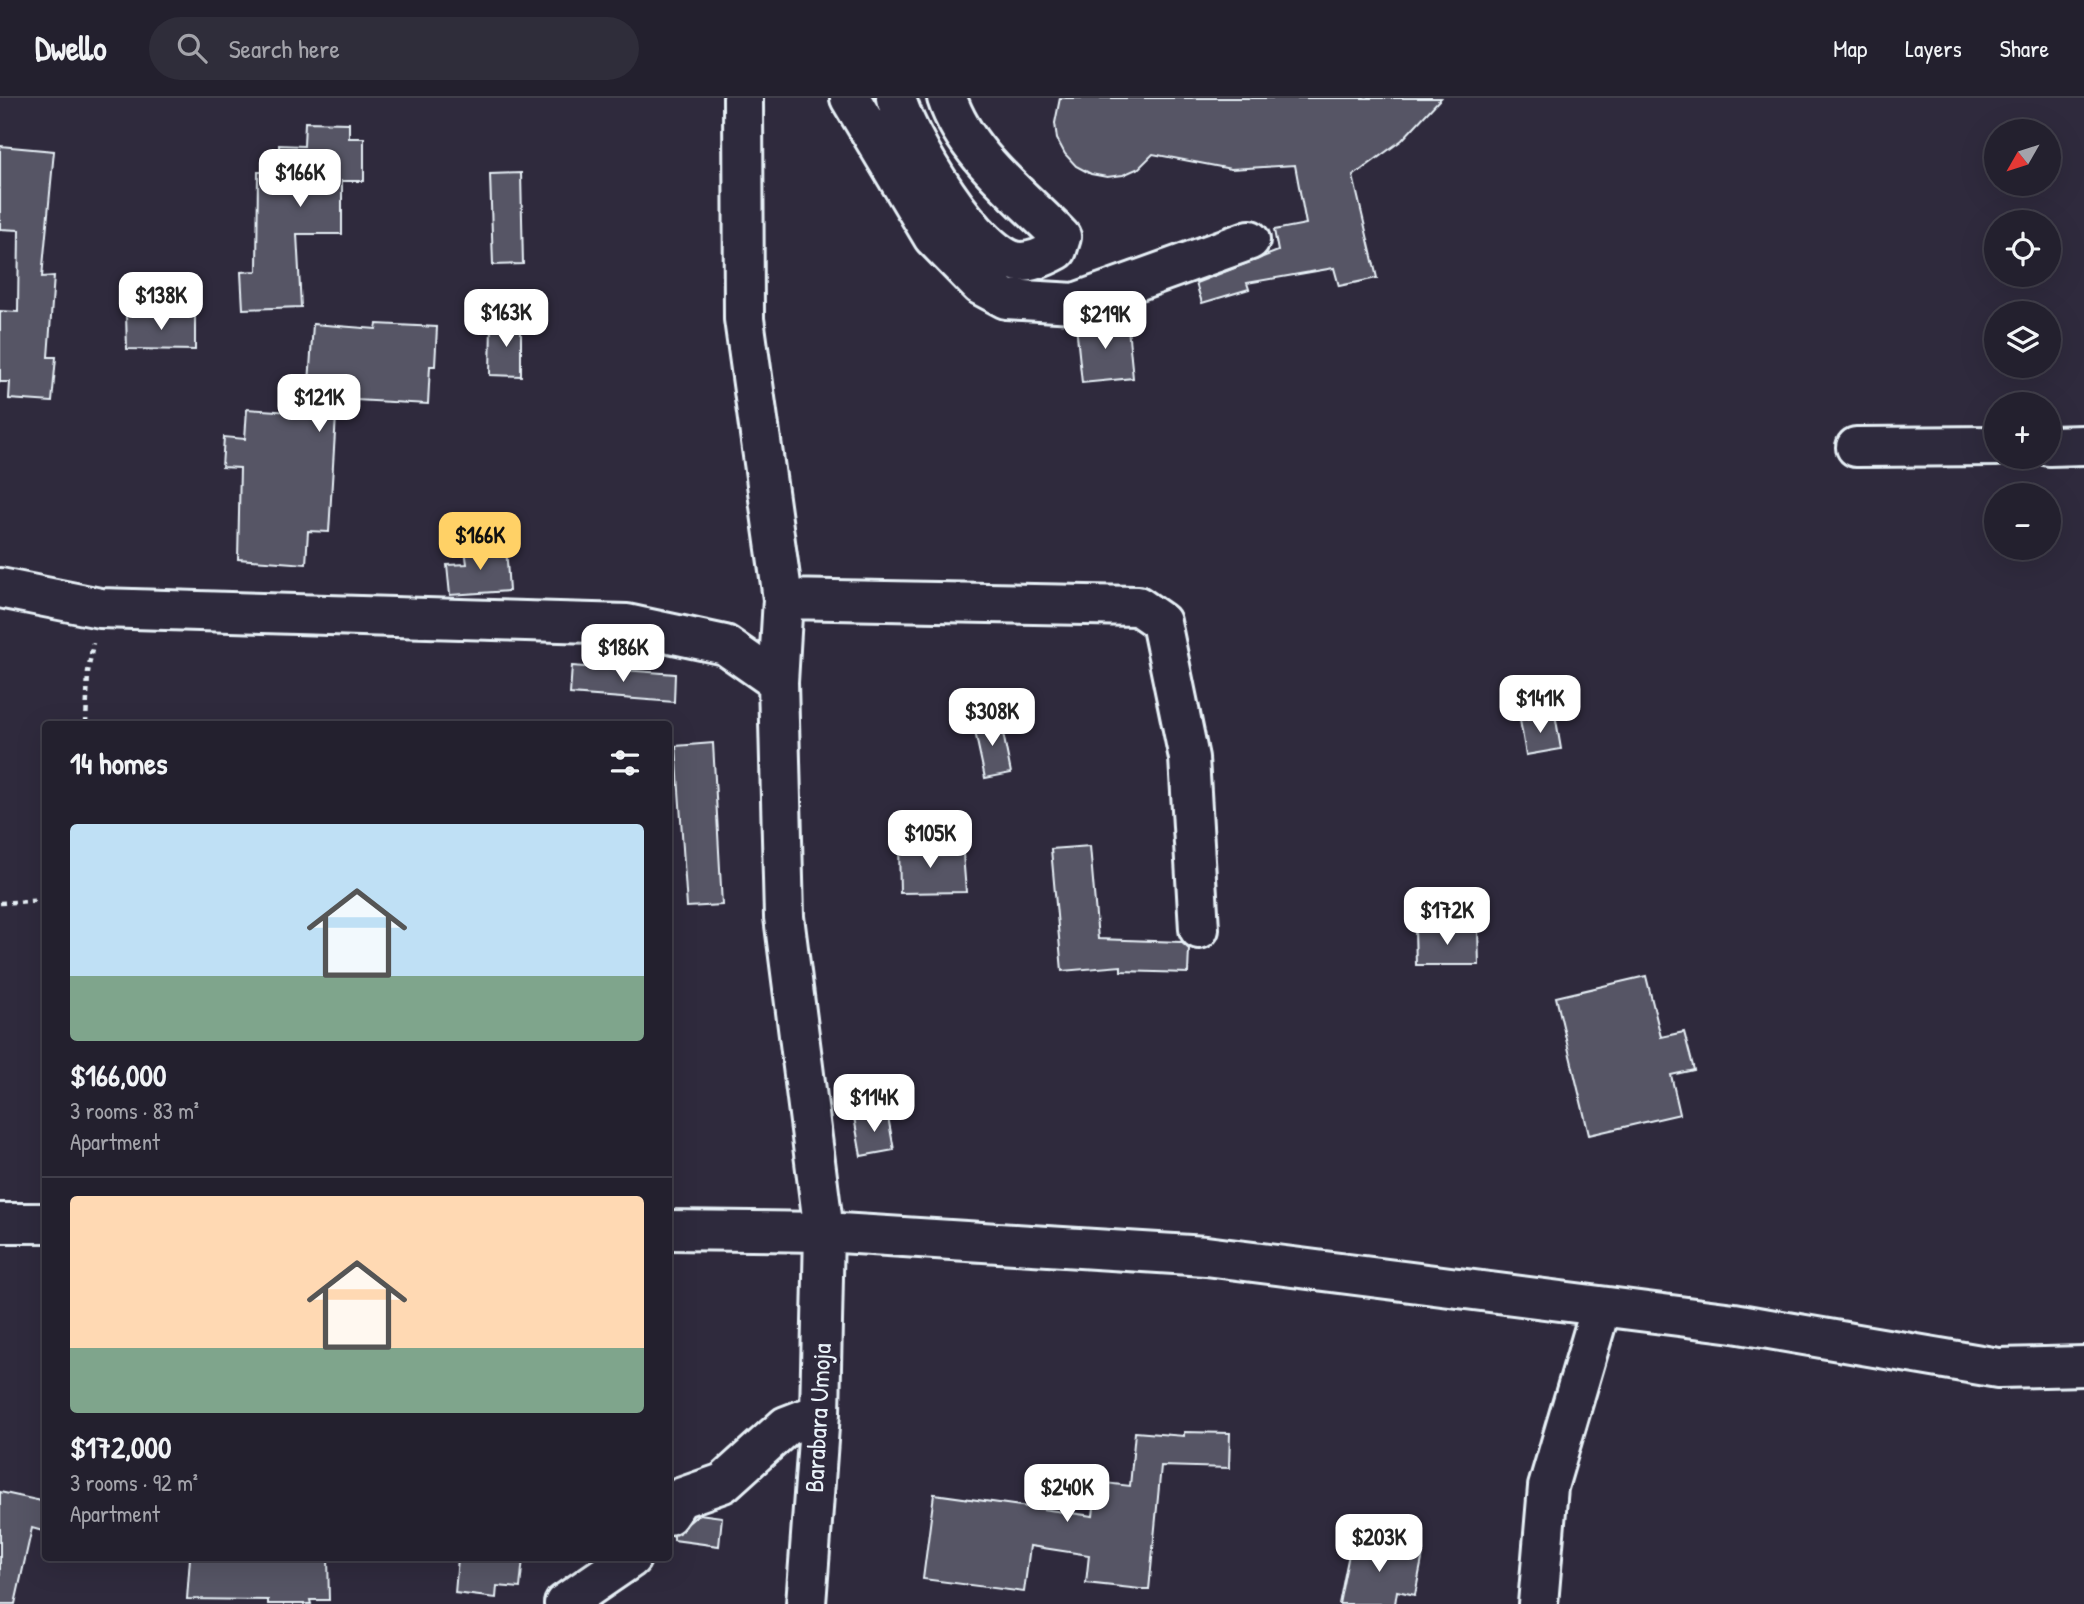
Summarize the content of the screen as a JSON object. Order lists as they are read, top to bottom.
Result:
{
  "streets": {
    "street": ["Barabara Umoja"]
  },
  "north": "bottom left",
  "page": {
    "header": "Dwello",
    "search": "Search here",
    "nav": ["Map", "Layers", "Share"],
    "map_buttons": ["+", "−"],
    "price": [
      "$166K",
      "$138K",
      "$163K",
      "$219K",
      "$121K",
      "$166K",
      "$186K",
      "$141K",
      "$308K",
      "$105K",
      "$172K",
      "$114K",
      "$240K",
      "$203K"
    ],
    "heading": "14 homes",
    "list": [
      {
        "name": "$166,000",
        "note": "3 rooms · 83 m² · Apartment"
      },
      {
        "name": "$172,000",
        "note": "3 rooms · 92 m² · Apartment"
      }
    ]
  }
}
